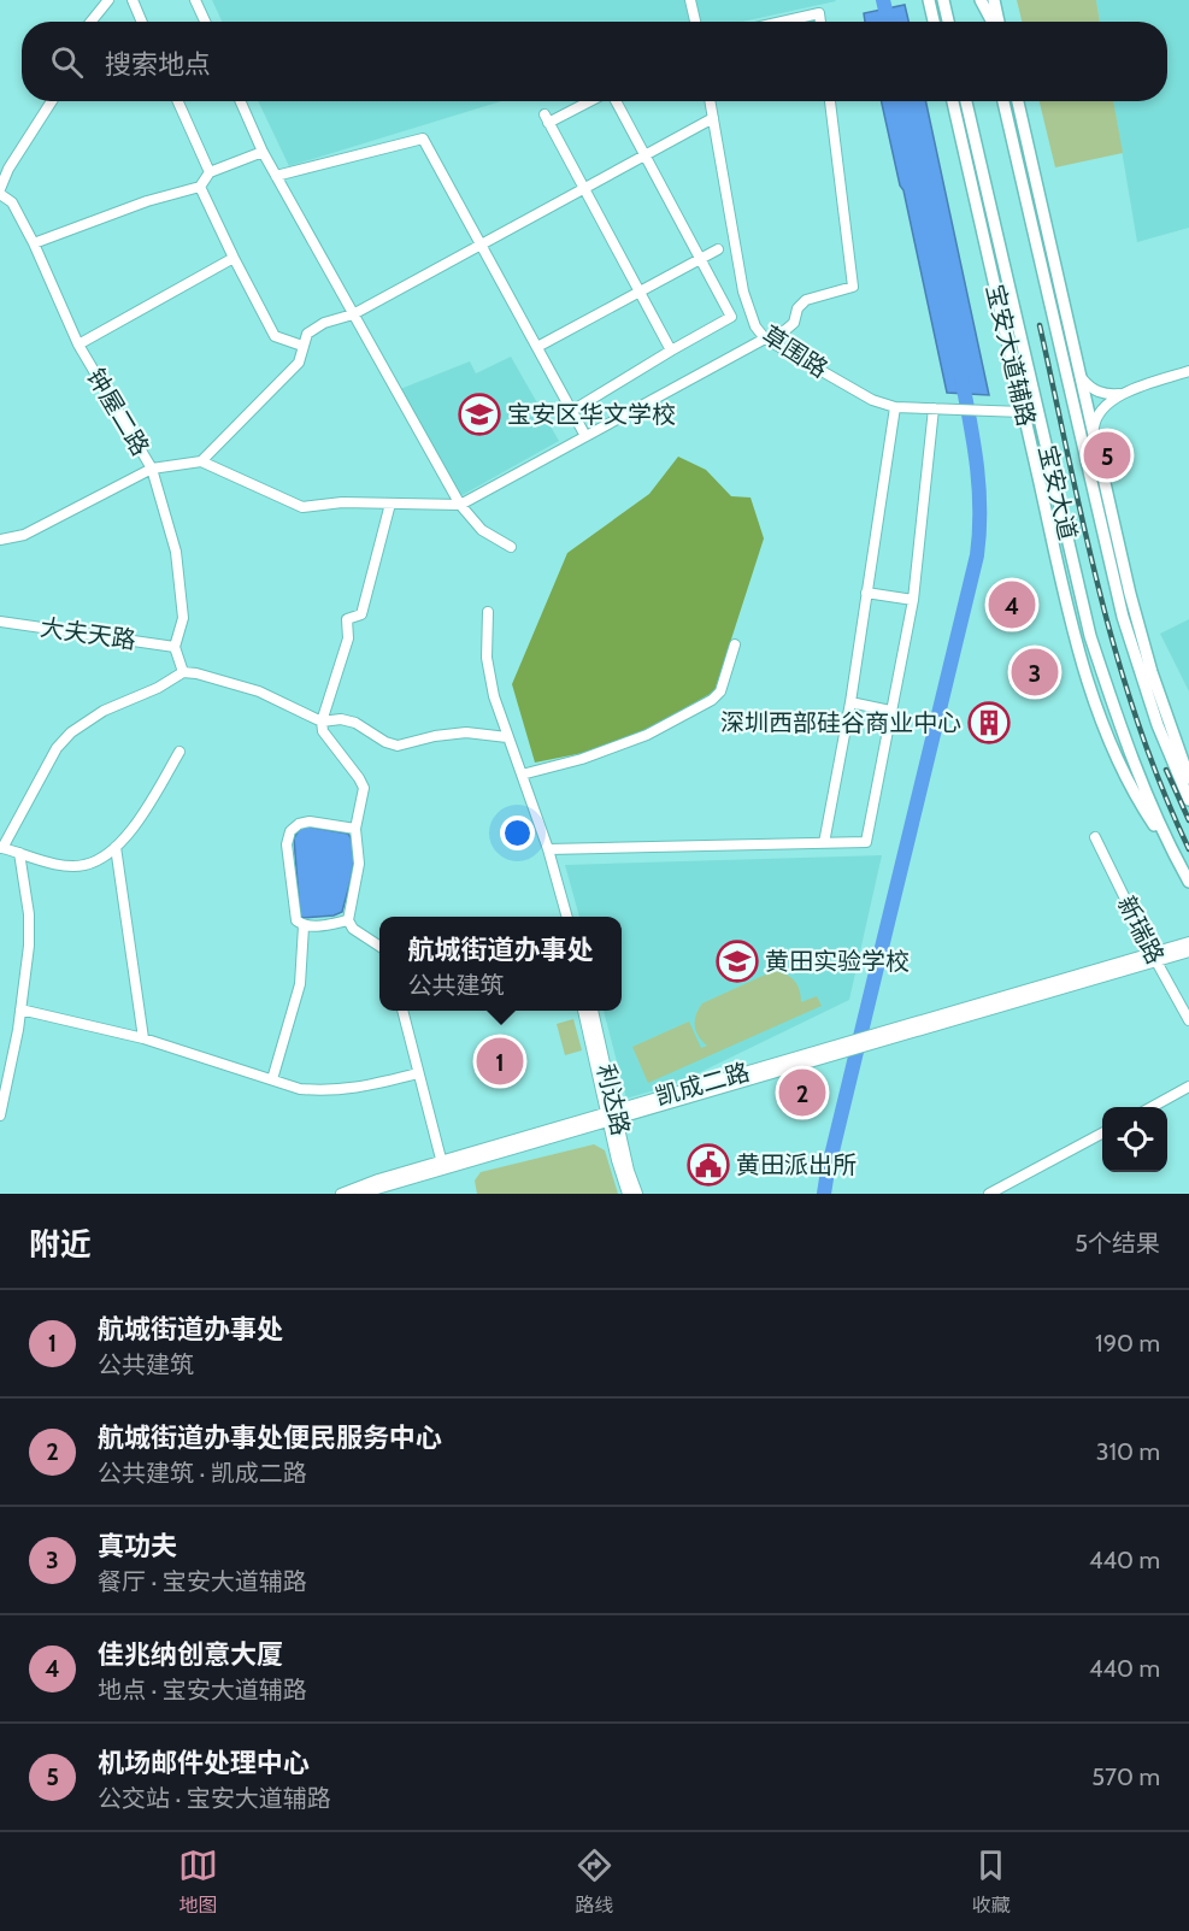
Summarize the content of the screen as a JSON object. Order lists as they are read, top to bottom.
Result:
{
  "streets": {
    "main road": ["宝安大道辅路", "宝安大道"],
    "street": [
      "草围路",
      "钟屋二路",
      "大夫天路",
      "新瑞路",
      "凯成二路",
      "利达路"
    ]
  },
  "crossings": [
    ["草围路", "宝安大道辅路"],
    ["宝安大道辅路", "宝安大道"],
    ["钟屋二路", "大夫天路"],
    ["新瑞路", "凯成二路"],
    ["凯成二路", "利达路"]
  ],
  "places": {
    "school or university": ["宝安区华文学校", "黄田实验学校"],
    "building": ["深圳西部硅谷商业中心"],
    "public building": ["黄田派出所"]
  },
  "page": {
    "search": "搜索地点",
    "pins": [
      "5",
      "4",
      "3",
      "1",
      "2"
    ],
    "popup": ["航城街道办事处", "公共建筑"],
    "heading": ["附近", "5个结果"],
    "list": [
      {
        "mark": "1",
        "name": "航城街道办事处",
        "note": "公共建筑",
        "value": "190 m"
      },
      {
        "mark": "2",
        "name": "航城街道办事处便民服务中心",
        "note": "公共建筑 · 凯成二路",
        "value": "310 m"
      },
      {
        "mark": "3",
        "name": "真功夫",
        "note": "餐厅 · 宝安大道辅路",
        "value": "440 m"
      },
      {
        "mark": "4",
        "name": "佳兆纳创意大厦",
        "note": "地点 · 宝安大道辅路",
        "value": "440 m"
      },
      {
        "mark": "5",
        "name": "机场邮件处理中心",
        "note": "公交站 · 宝安大道辅路",
        "value": "570 m"
      }
    ],
    "nav": ["地图", "路线", "收藏"]
  }
}
